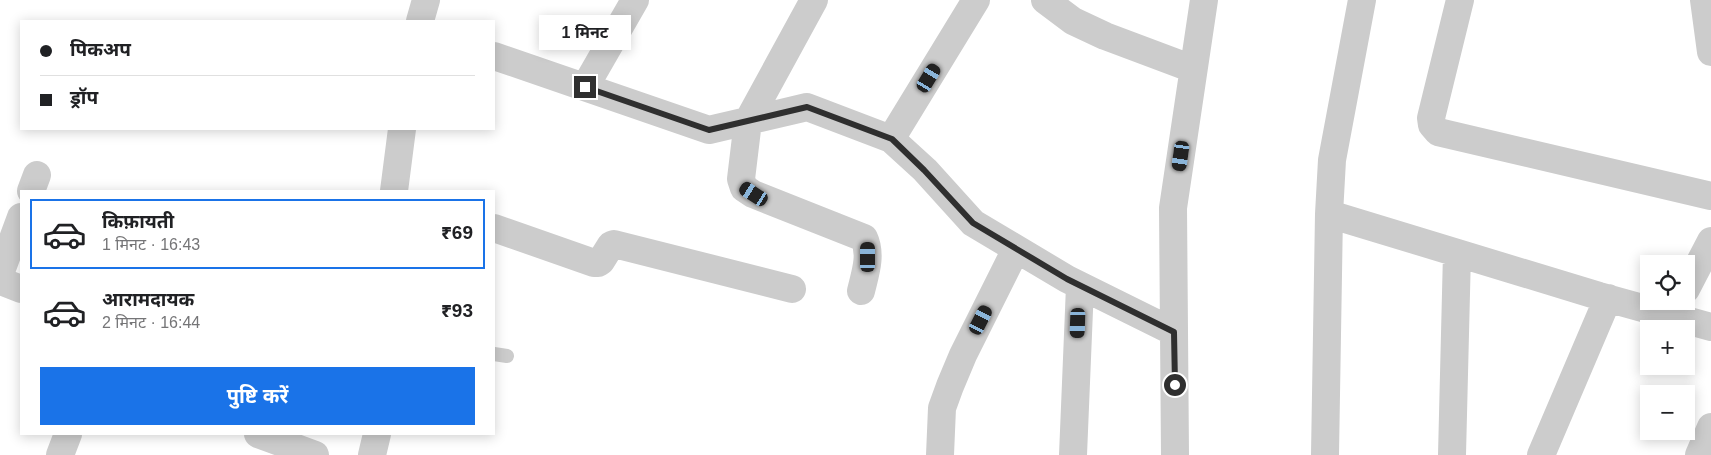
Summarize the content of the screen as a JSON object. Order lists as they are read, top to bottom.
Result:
{
  "page": {
    "bubble": "1 मिनट",
    "banner": ["पिकअप", "ड्रॉप"],
    "list": [
      {
        "name": "किफ़ायती",
        "note": "1 मिनट · 16:43",
        "value": "₹69"
      },
      {
        "name": "आरामदायक",
        "note": "2 मिनट · 16:44",
        "value": "₹93"
      }
    ],
    "map_buttons": ["+", "−"],
    "buttons": "पुष्टि करें"
  }
}
